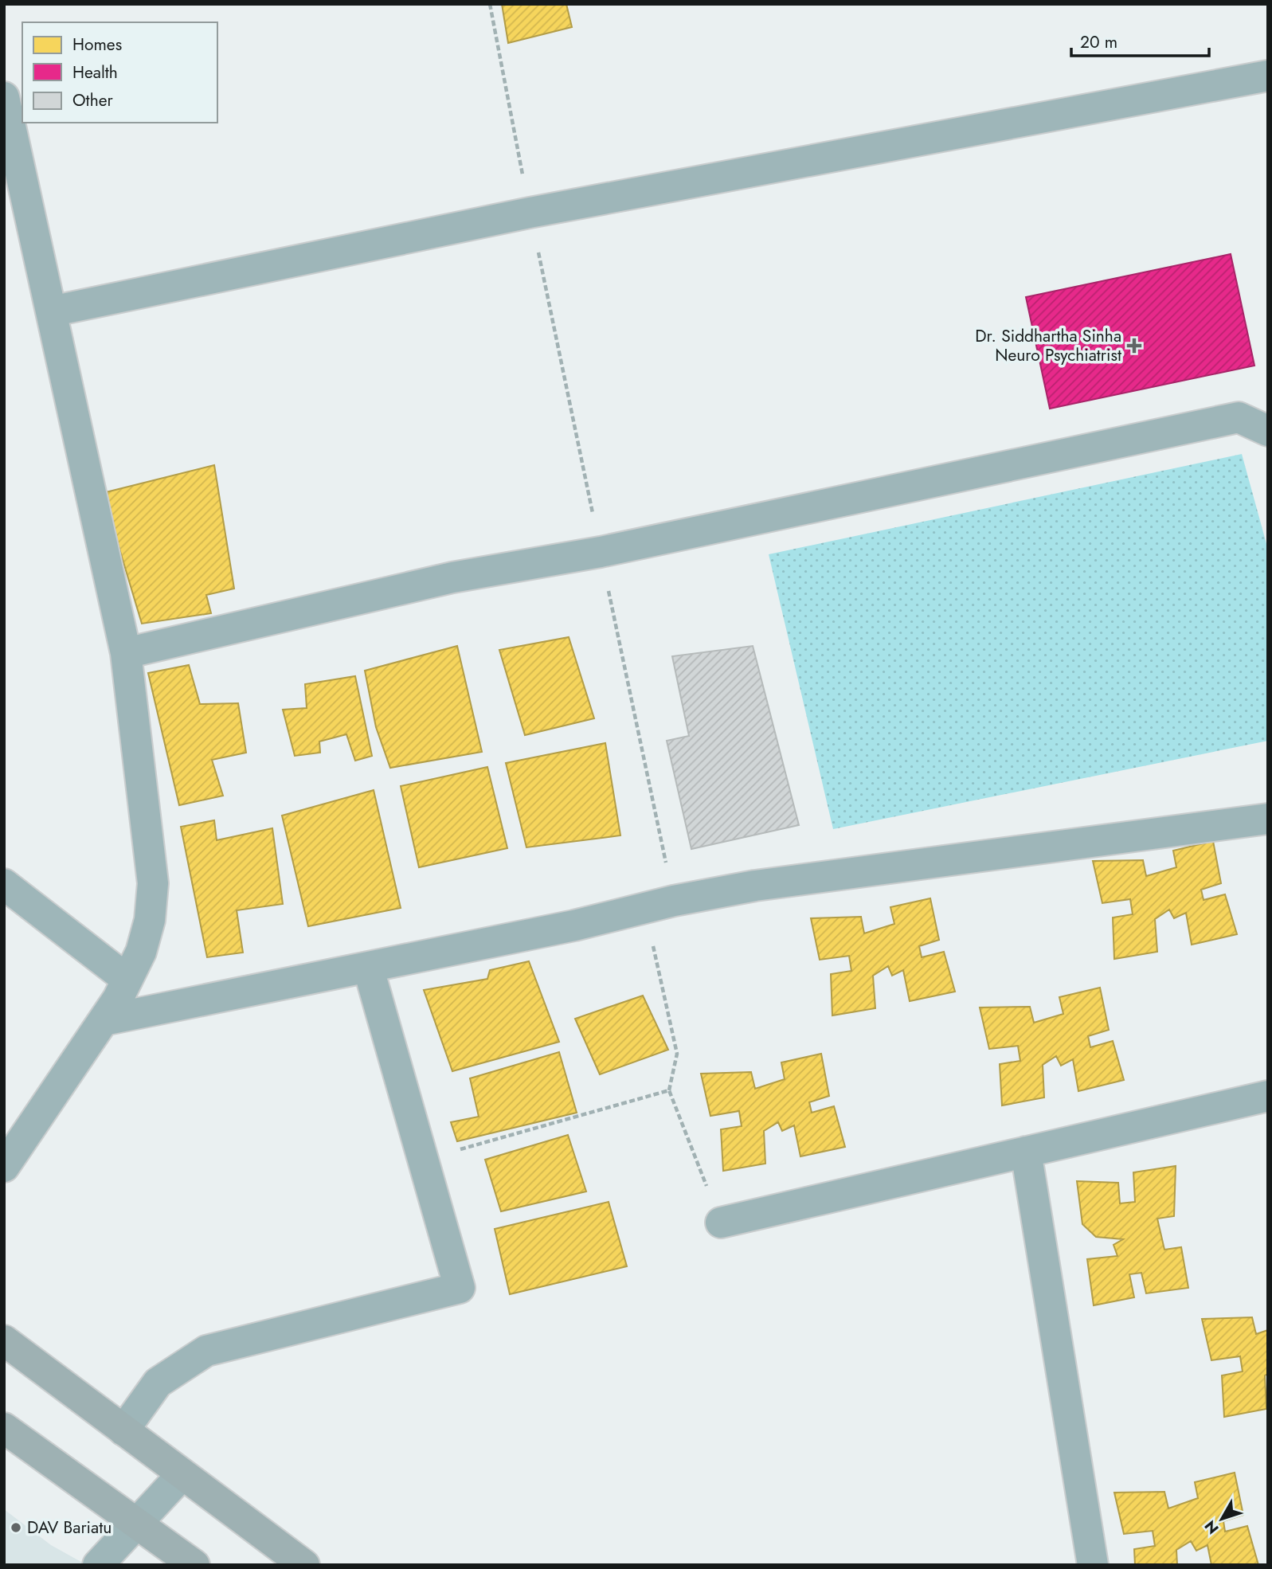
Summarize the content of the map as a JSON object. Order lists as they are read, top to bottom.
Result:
{
  "places": {
    "health": ["Dr. Siddhartha Sinha Neuro Psychiatrist"],
    "other": ["DAV Bariatu"]
  },
  "legend": ["Homes", "Health", "Other"],
  "scale_bar": "20 m",
  "north": "bottom left"
}
